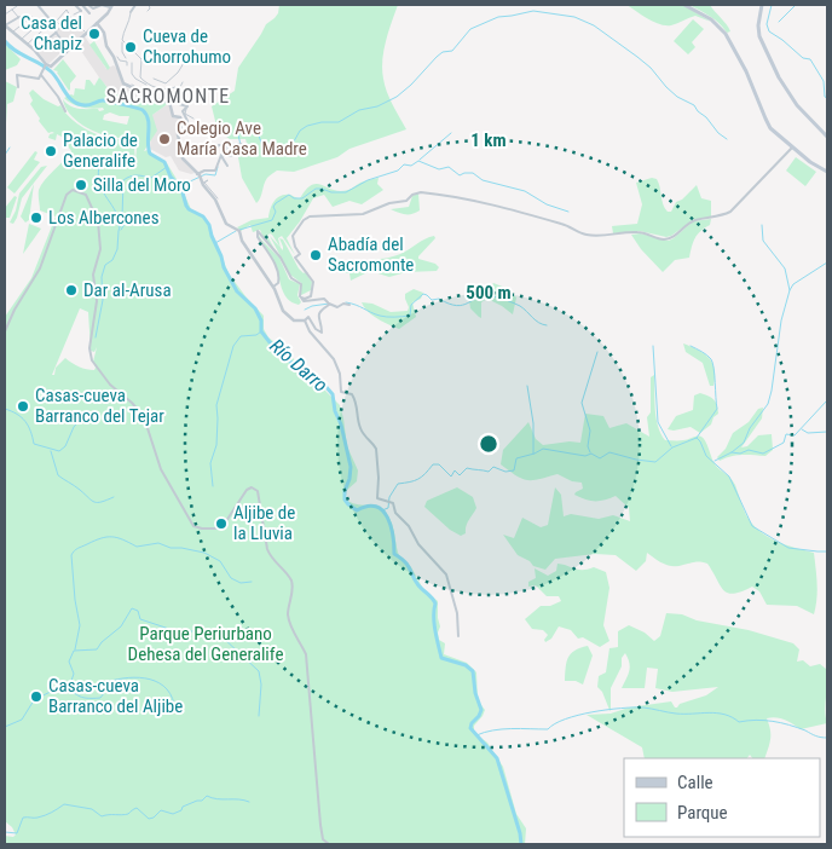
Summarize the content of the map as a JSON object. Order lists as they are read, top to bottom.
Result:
{
  "districts": ["SACROMONTE"],
  "water": ["Río Darro"],
  "parks": ["Parque Periurbano Dehesa del Generalife"],
  "places": [
    "Casa del Chapiz",
    "Cueva de Chorrohumo",
    "Colegio Ave María Casa Madre",
    "Palacio de Generalife",
    "Silla del Moro",
    "Los Albercones",
    "Abadía del Sacromonte",
    "Dar al-Arusa",
    "Casas-cueva Barranco del Tejar",
    "Aljibe de la Lluvia",
    "Casas-cueva Barranco del Aljibe"
  ],
  "legend": ["Calle", "Parque"],
  "rings": ["1 km", "500 m"]
}
